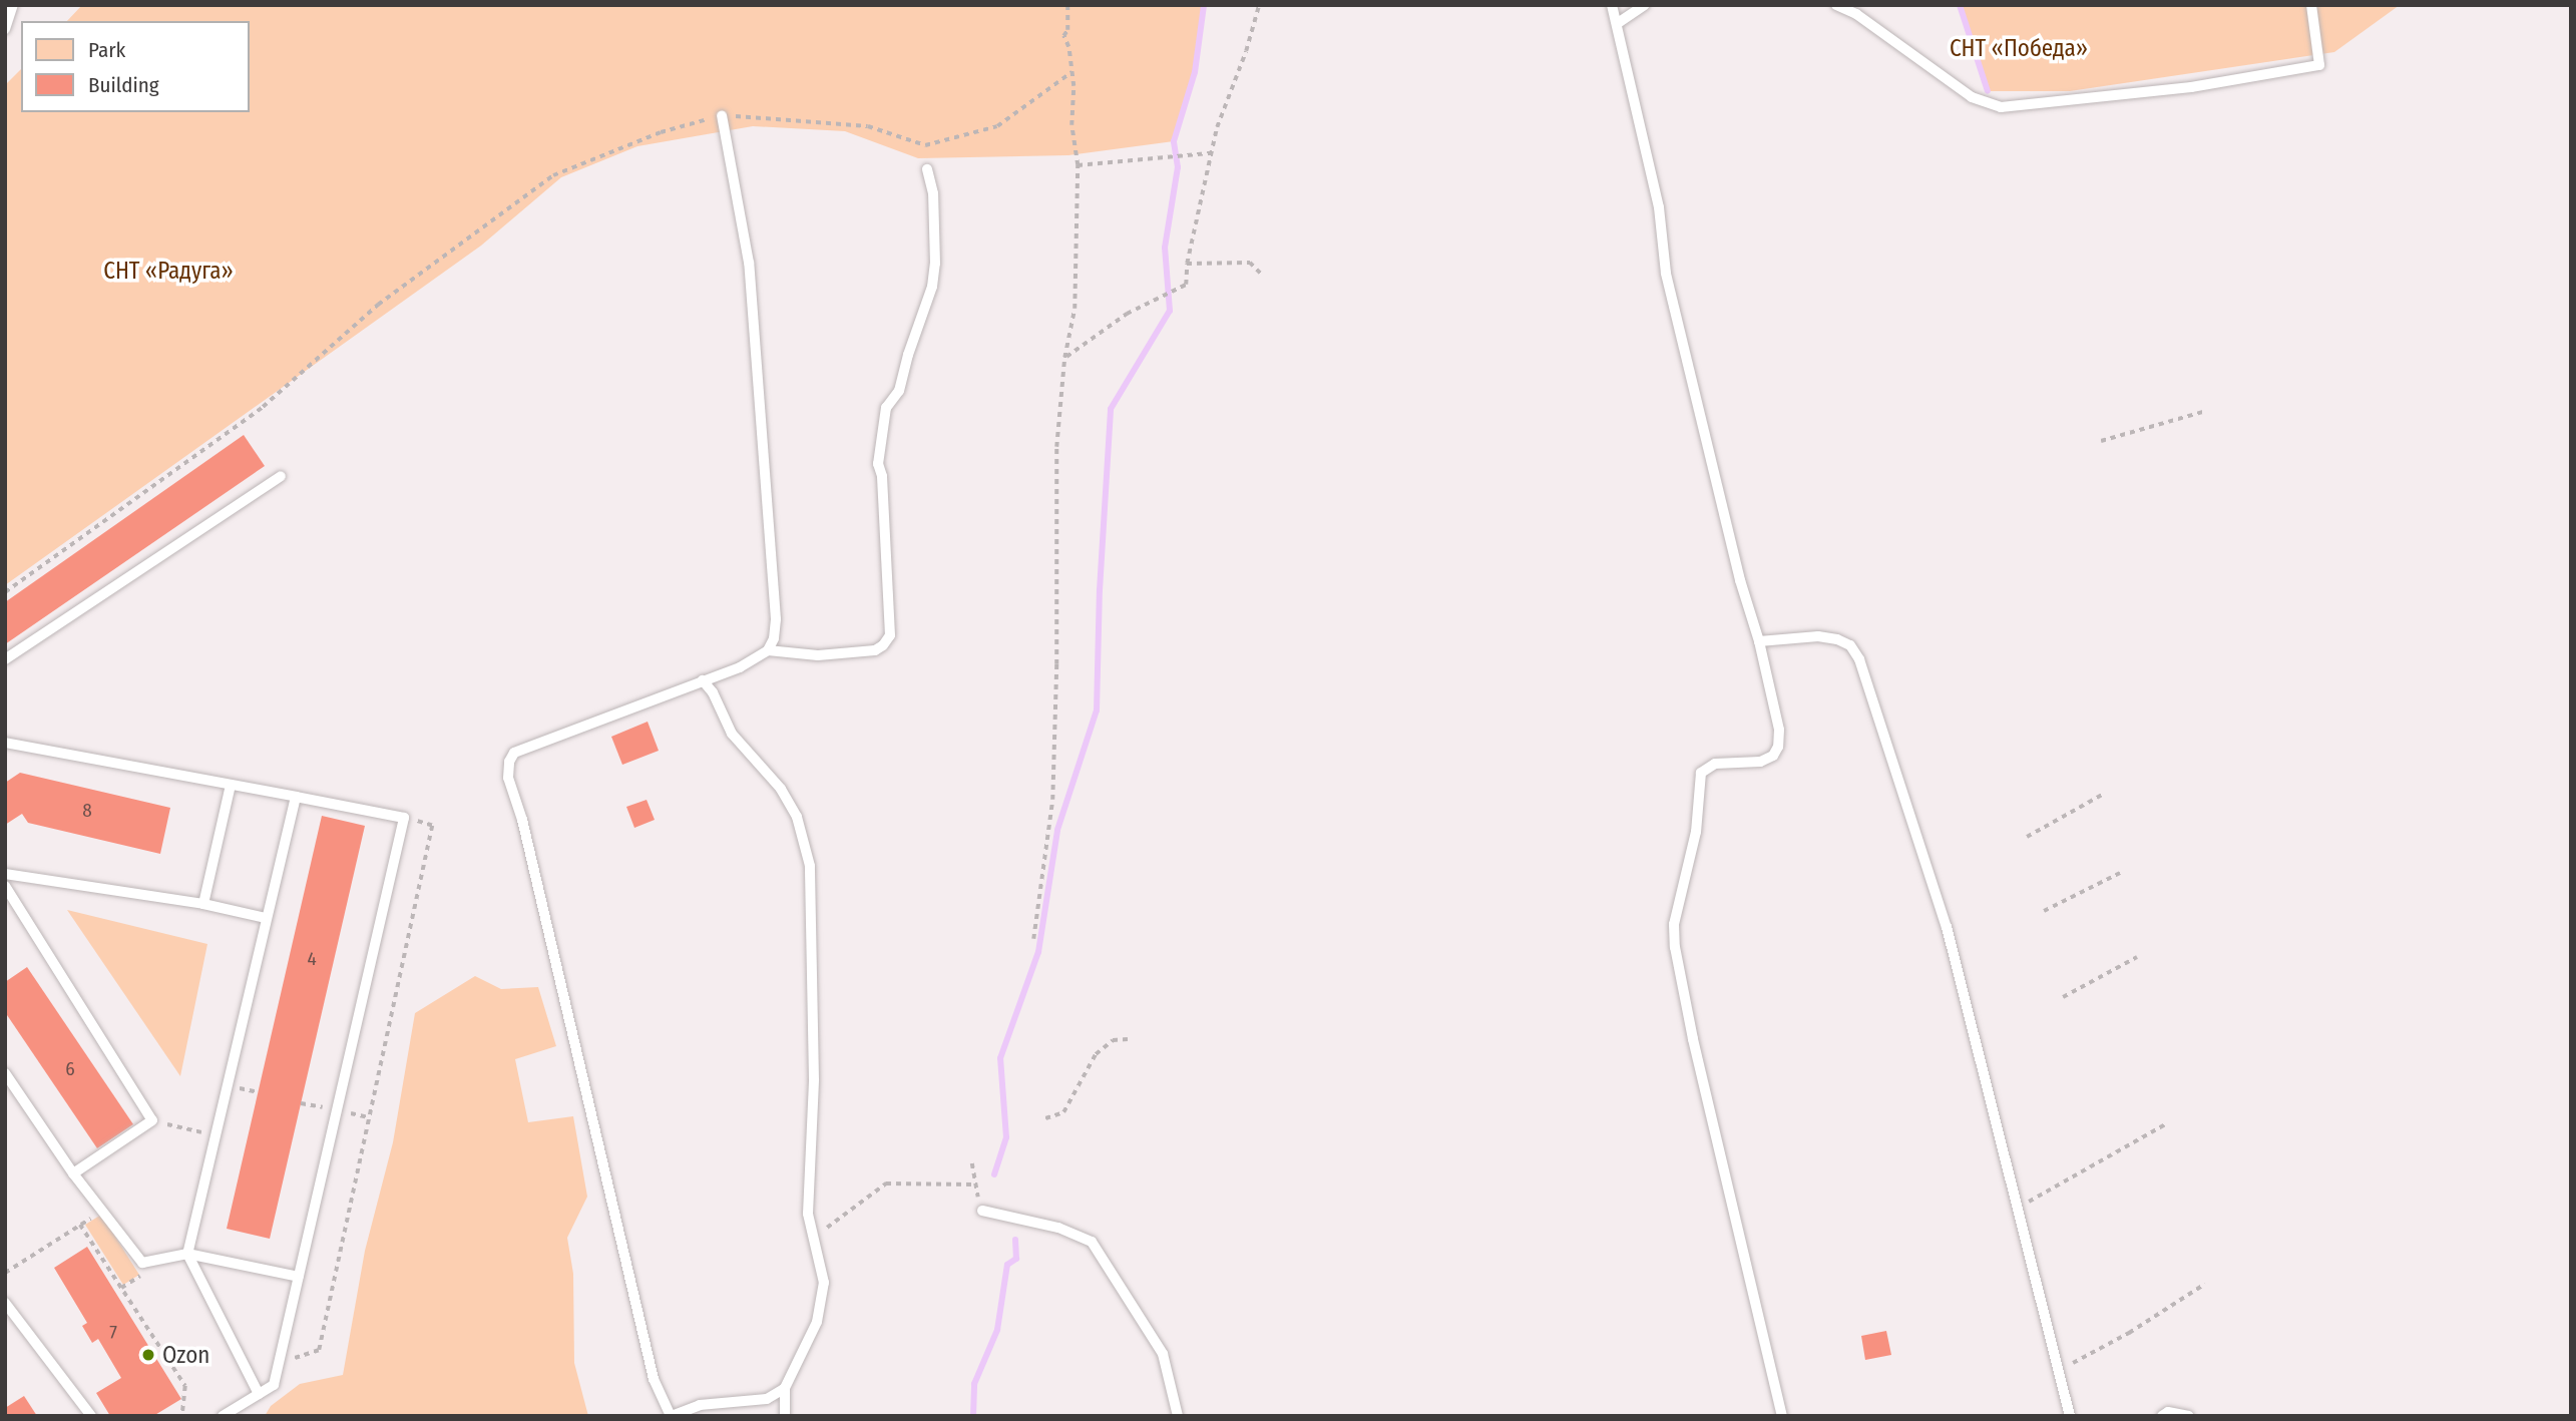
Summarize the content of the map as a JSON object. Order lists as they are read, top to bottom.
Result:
{
  "parks": ["СНТ «Победа»", "СНТ «Радуга»"],
  "places": ["Ozon"],
  "house_numbers": [
    "8",
    "4",
    "6",
    "7"
  ],
  "legend": ["Park", "Building"]
}
